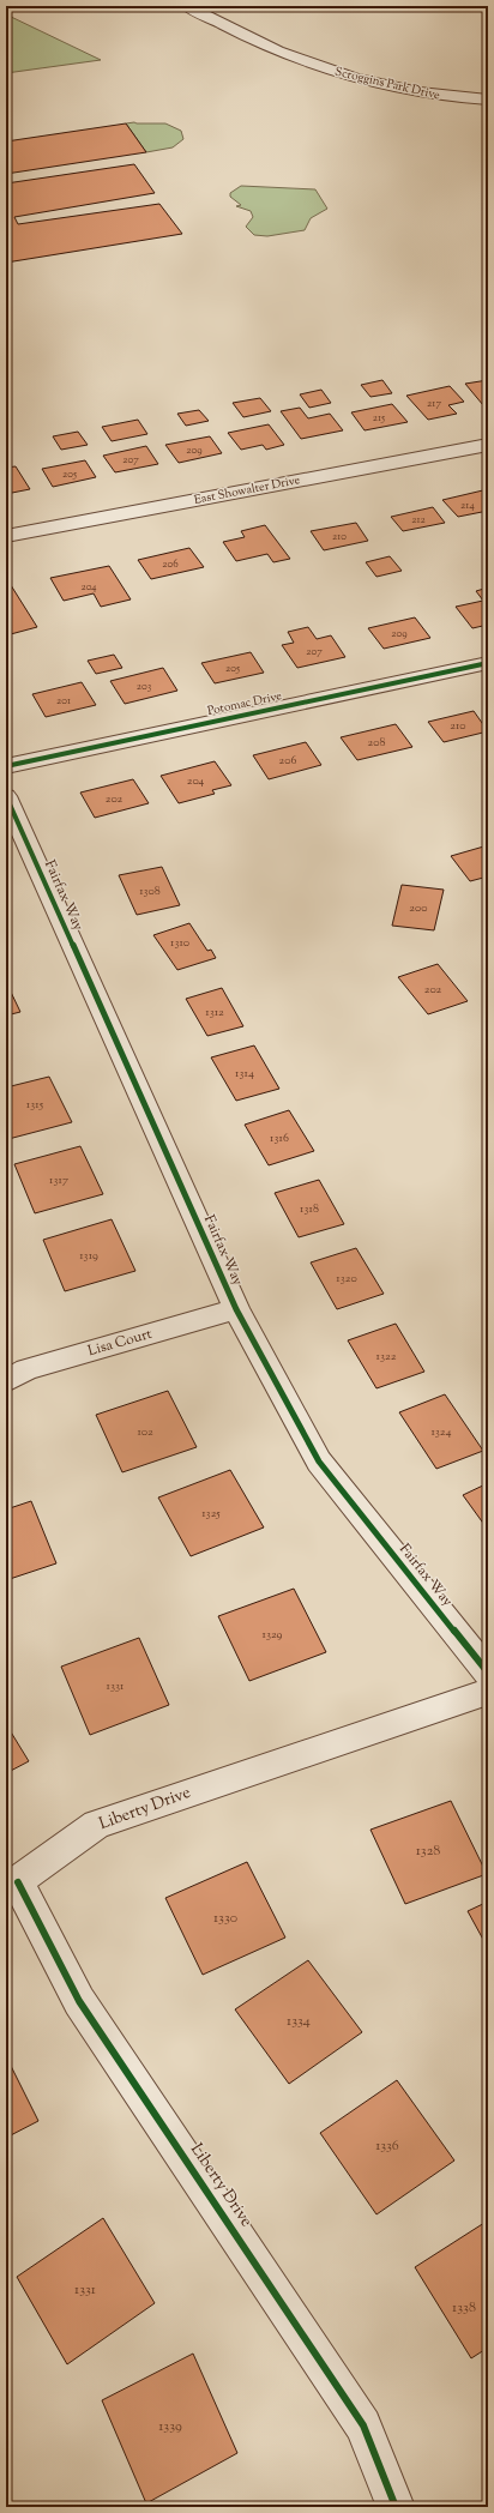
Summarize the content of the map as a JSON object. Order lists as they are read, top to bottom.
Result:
{
  "streets": {
    "street": [
      "Scroggins Park Drive",
      "East Showalter Drive",
      "Potomac Drive",
      "Fairfax Way",
      "Lisa Court",
      "Liberty Drive"
    ]
  },
  "crossings": [
    ["Fairfax Way", "Lisa Court"]
  ],
  "house_numbers": [
    "217",
    "215",
    "209",
    "207",
    "205",
    "214",
    "212",
    "210",
    "206",
    "204",
    "209",
    "207",
    "205",
    "203",
    "201",
    "210",
    "208",
    "206",
    "204",
    "202",
    "1308",
    "200",
    "1310",
    "202",
    "1312",
    "1314",
    "1315",
    "1316",
    "1317",
    "1318",
    "1319",
    "1320",
    "1322",
    "102",
    "1324",
    "1325",
    "1329",
    "1331",
    "1328",
    "1330",
    "1334",
    "1336",
    "1331",
    "1338",
    "1339"
  ]
}
